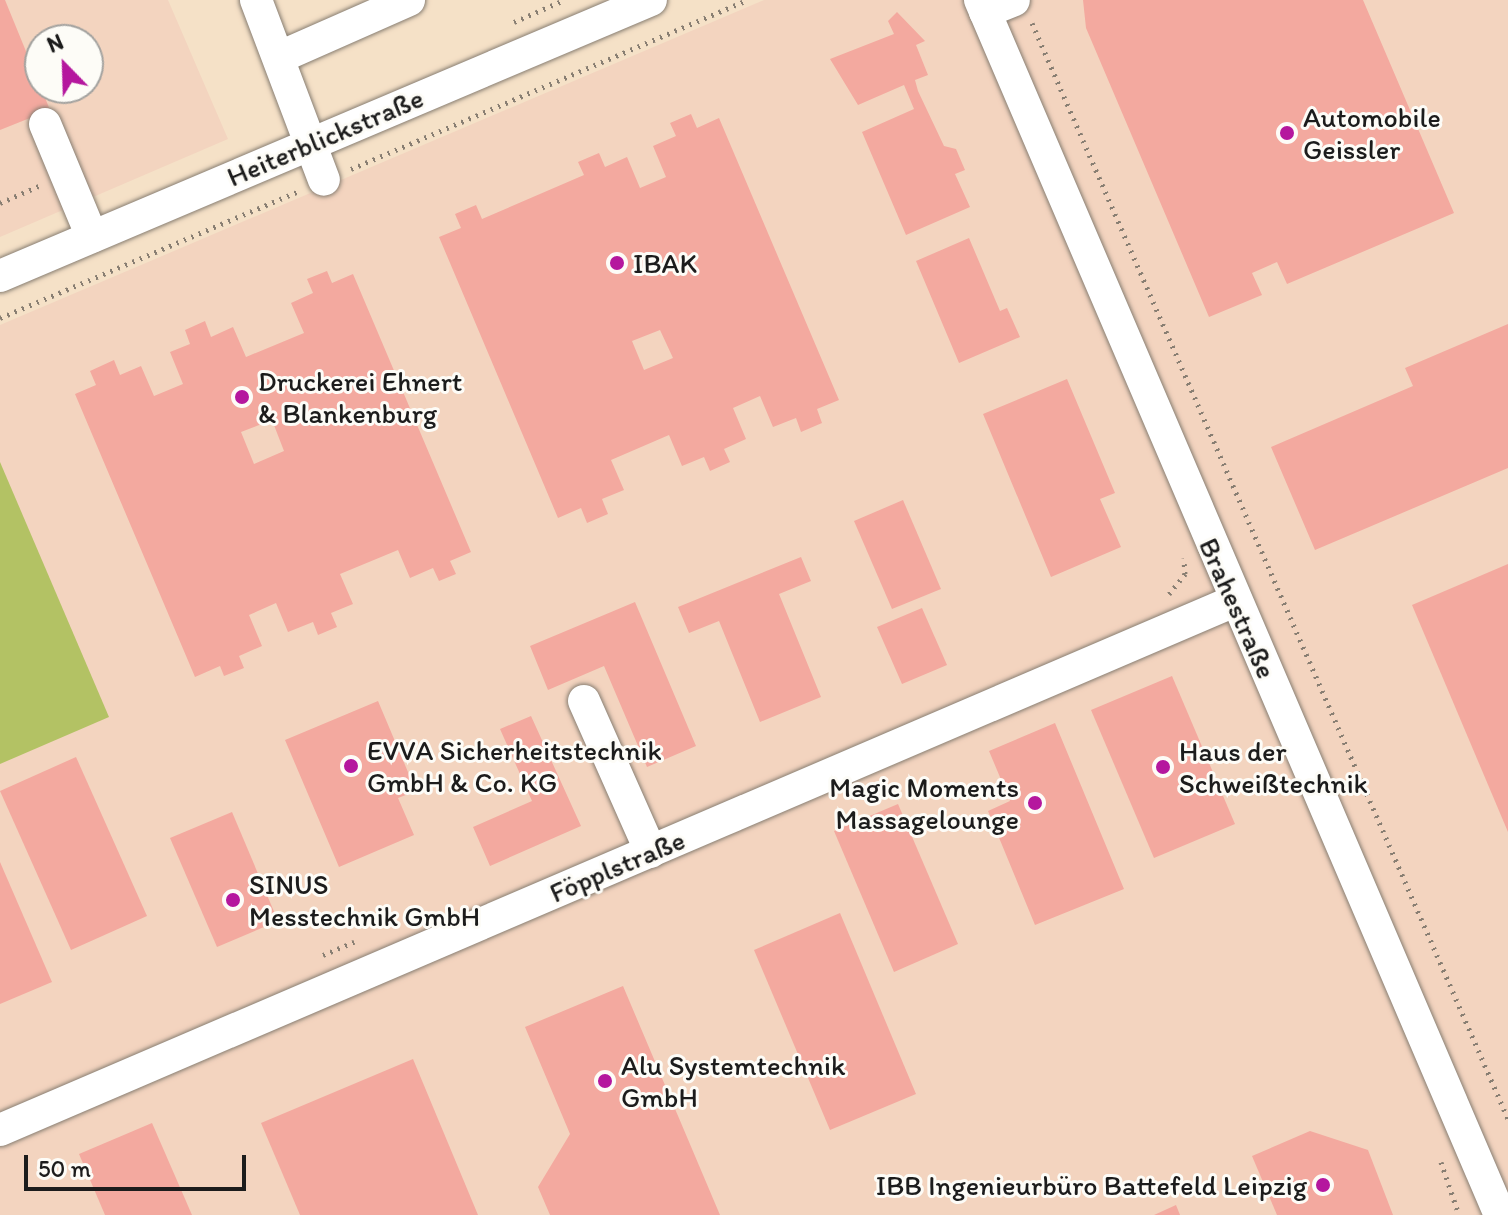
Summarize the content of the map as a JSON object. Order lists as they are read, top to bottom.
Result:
{
  "streets": {
    "street": ["Heiterblickstraße", "Brahestraße", "Föpplstraße"]
  },
  "crossings": [
    ["Brahestraße", "Föpplstraße"]
  ],
  "places": [
    "Automobile Geissler",
    "IBAK",
    "Druckerei Ehnert & Blankenburg",
    "EVVA Sicherheitstechnik GmbH & Co. KG",
    "Haus der Schweißtechnik",
    "Magic Moments Massagelounge",
    "SINUS Messtechnik GmbH",
    "Alu Systemtechnik GmbH",
    "IBB Ingenieurbüro Battefeld Leipzig"
  ],
  "scale_bar": "50 m",
  "north": "top left"
}
